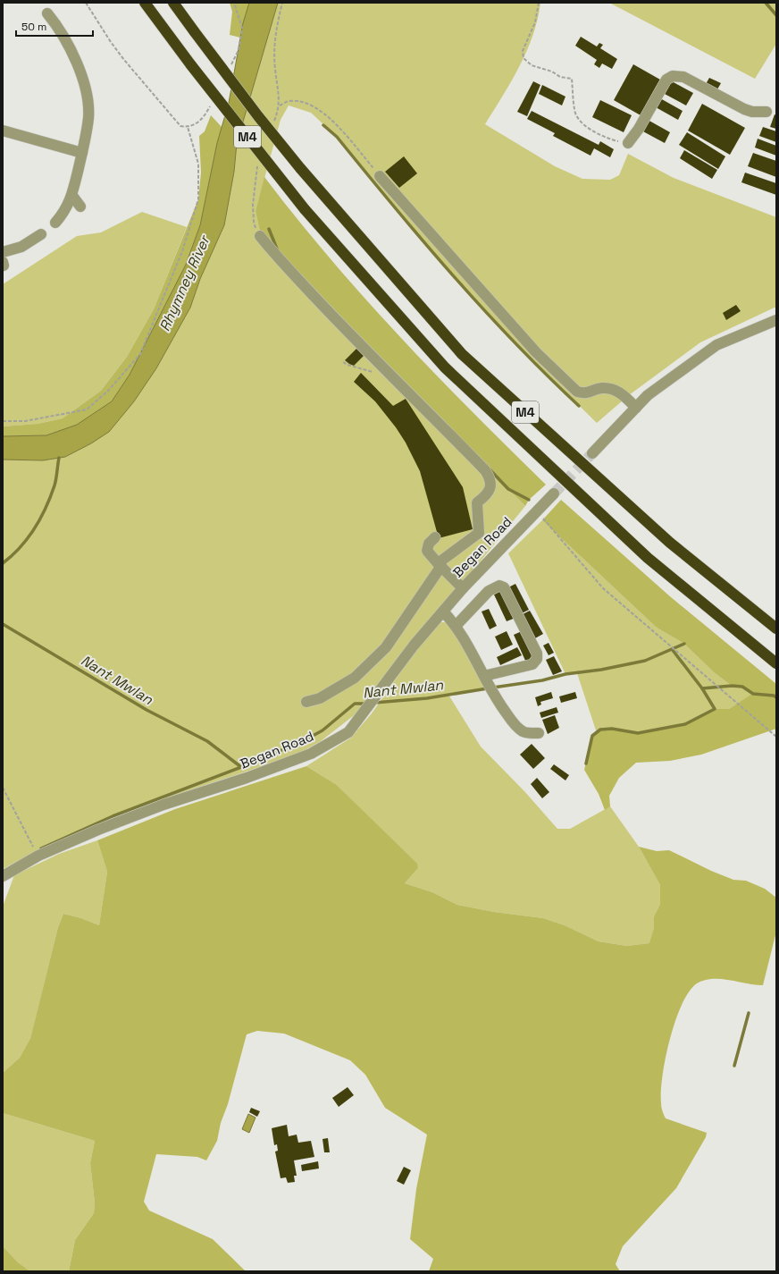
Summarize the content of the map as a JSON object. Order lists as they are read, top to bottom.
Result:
{
  "streets": {
    "highway": ["M4"],
    "street": ["Began Road"]
  },
  "water": ["Rhymney River", "Nant Mwlan"],
  "scale_bar": "50 m"
}
